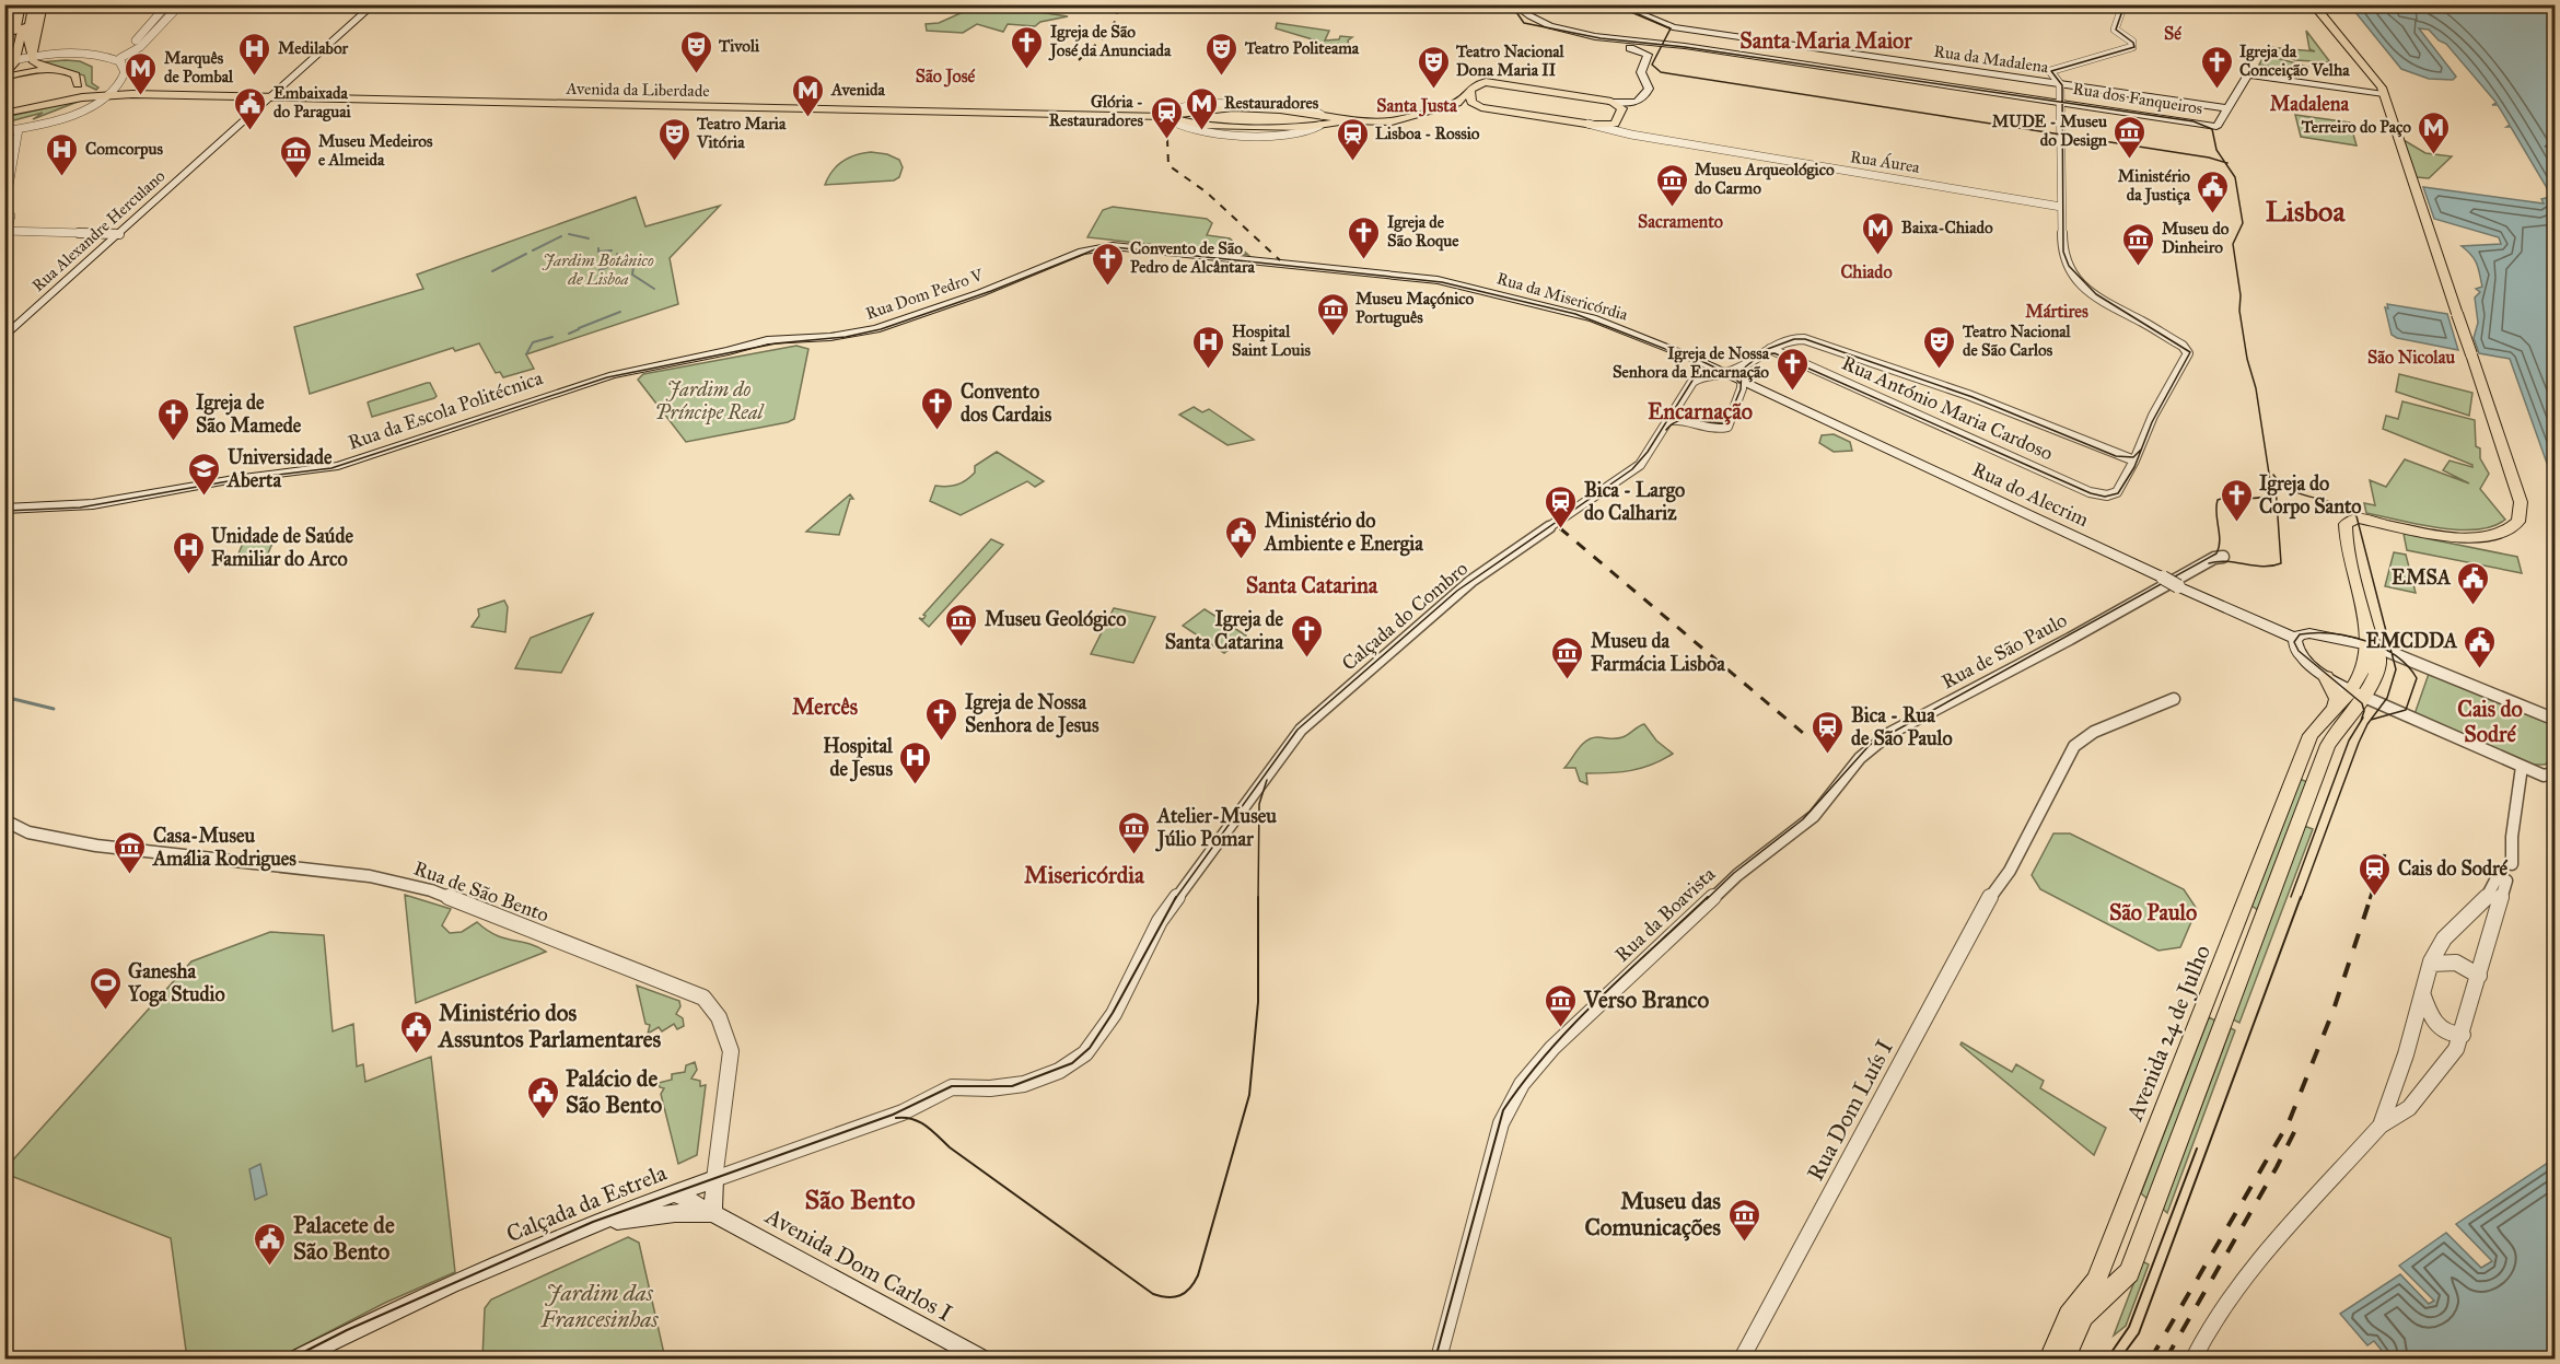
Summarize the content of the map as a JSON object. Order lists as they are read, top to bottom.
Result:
{
  "streets": {
    "main road": [
      "Rua da Madalena",
      "Avenida da Liberdade",
      "Rua dos Fanqueiros",
      "Rua Alexandre Herculano",
      "Rua Dom Pedro V",
      "Rua da Misericórdia",
      "Rua da Escola Politécnica",
      "Rua do Alecrim",
      "Avenida 24 de Julho",
      "Calçada da Estrela",
      "Avenida Dom Carlos I"
    ],
    "street": [
      "Rua Áurea",
      "Rua António Maria Cardoso",
      "Calçada do Combro",
      "Rua de São Paulo",
      "Rua de São Bento",
      "Rua da Boavista",
      "Rua Dom Luís I"
    ]
  },
  "crossings": [
    ["Rua da Madalena", "Rua dos Fanqueiros"],
    ["Avenida da Liberdade", "Rua Alexandre Herculano"],
    ["Rua Dom Pedro V", "Rua da Misericórdia"],
    ["Rua Dom Pedro V", "Rua da Escola Politécnica"],
    ["Rua da Misericórdia", "Rua do Alecrim"],
    ["Rua da Misericórdia", "Calçada do Combro"],
    ["Rua do Alecrim", "Calçada do Combro"],
    ["Calçada do Combro", "Calçada da Estrela"],
    ["Rua de São Paulo", "Rua da Boavista"],
    ["Rua de São Bento", "Calçada da Estrela"],
    ["Calçada da Estrela", "Avenida Dom Carlos I"]
  ],
  "districts": [
    "Sé",
    "Santa Maria Maior",
    "São José",
    "Madalena",
    "Santa Justa",
    "Lisboa",
    "Sacramento",
    "Chiado",
    "Mártires",
    "São Nicolau",
    "Encarnação",
    "Santa Catarina",
    "Mercês",
    "Cais do Sodré",
    "Misericórdia",
    "São Paulo",
    "São Bento"
  ],
  "parks": ["Jardim Botânico de Lisboa", "Jardim do Príncipe Real", "Jardim das Francesinhas"],
  "places": {
    "church": [
      "Igreja de São José da Anunciada",
      "Igreja da Conceição Velha",
      "Igreja de São Roque",
      "Convento de São Pedro de Alcântara",
      "Igreja de Nossa Senhora da Encarnação",
      "Convento dos Cardais",
      "Igreja de São Mamede",
      "Igreja do Corpo Santo",
      "Igreja de Santa Catarina",
      "Igreja de Nossa Senhora de Jesus"
    ],
    "theatre": [
      "Tivoli",
      "Teatro Politeama",
      "Teatro Nacional Dona Maria II",
      "Teatro Maria Vitória",
      "Teatro Nacional de São Carlos"
    ],
    "hospital": [
      "Medilabor",
      "Comcorpus",
      "Hospital Saint Louis",
      "Unidade de Saúde Familiar do Arco",
      "Hospital de Jesus"
    ],
    "metro station": [
      "Marquês de Pombal",
      "Avenida",
      "Restauradores",
      "Terreiro do Paço",
      "Baixa-Chiado"
    ],
    "public building": [
      "Embaixada do Paraguai",
      "Ministério da Justiça",
      "Ministério do Ambiente e Energia",
      "EMSA",
      "EMCDDA",
      "Ministério dos Assuntos Parlamentares",
      "Palácio de São Bento",
      "Palacete de São Bento"
    ],
    "station": [
      "Glória - Restauradores",
      "Lisboa - Rossio",
      "Bica - Largo do Calhariz",
      "Bica - Rua de São Paulo",
      "Cais do Sodré"
    ],
    "museum": [
      "MUDE - Museu do Design",
      "Museu Medeiros e Almeida",
      "Museu Arqueológico do Carmo",
      "Museu do Dinheiro",
      "Museu Maçónico Português",
      "Museu Geológico",
      "Museu da Farmácia Lisboa",
      "Atelier-Museu Júlio Pomar",
      "Casa-Museu Amália Rodrigues",
      "Verso Branco",
      "Museu das Comunicações"
    ],
    "school or university": ["Universidade Aberta"],
    "sports": ["Ganesha Yoga Studio"]
  }
}
